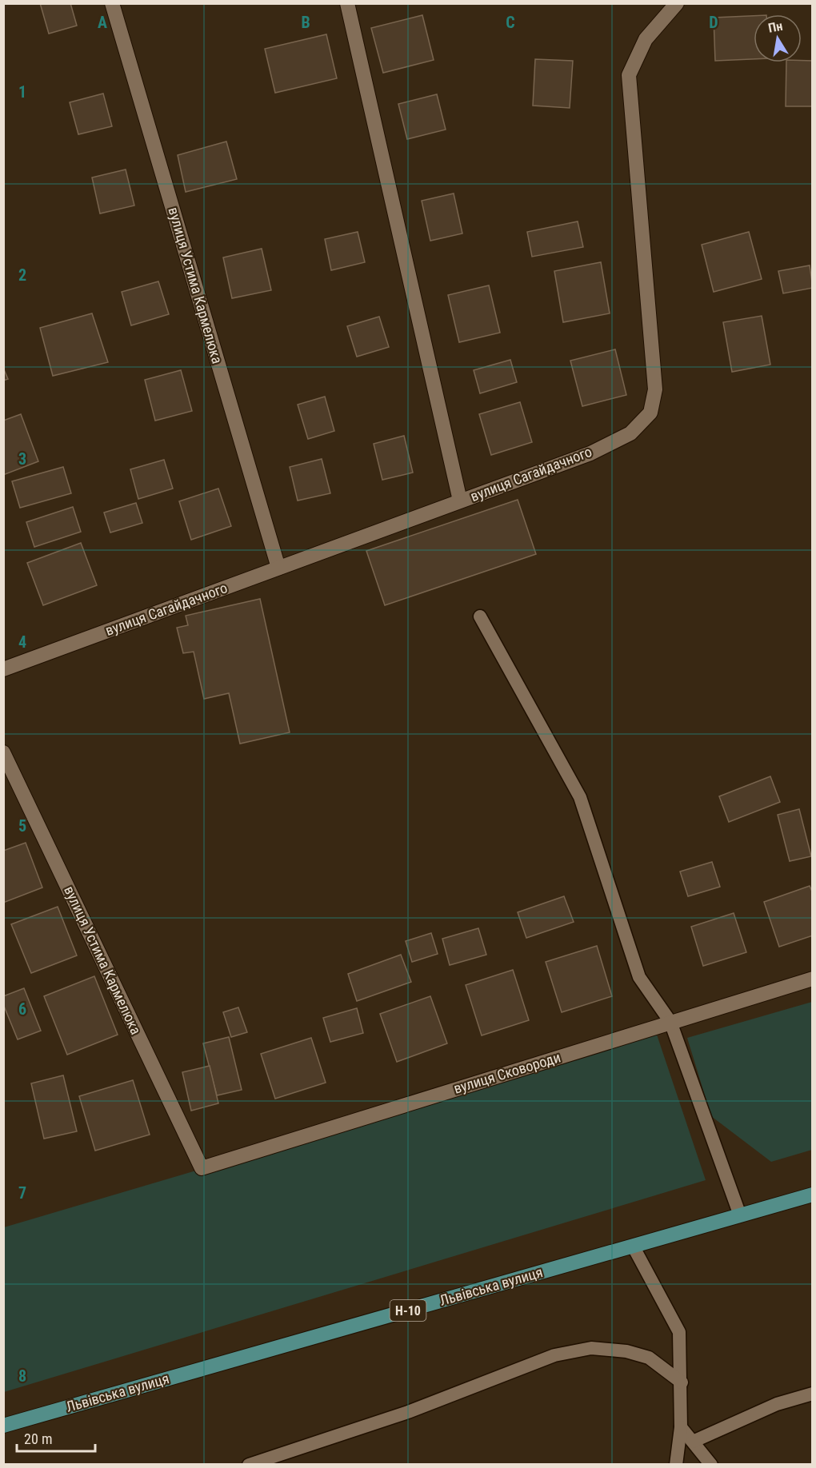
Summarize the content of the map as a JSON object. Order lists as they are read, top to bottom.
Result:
{
  "streets": {
    "main road": ["Львівська вулиця", "Н-10"],
    "street": ["вулиця Устима Кармелюка", "вулиця Сагайдачного", "вулиця Сковороди"]
  },
  "crossings": [
    ["вулиця Устима Кармелюка", "вулиця Сагайдачного"],
    ["вулиця Устима Кармелюка", "вулиця Сковороди"]
  ],
  "scale_bar": "20 m",
  "north": "top",
  "grid": {
    "columns": [
      "A",
      "B",
      "C",
      "D"
    ],
    "rows": [
      "1",
      "2",
      "3",
      "4",
      "5",
      "6",
      "7",
      "8"
    ]
  }
}
